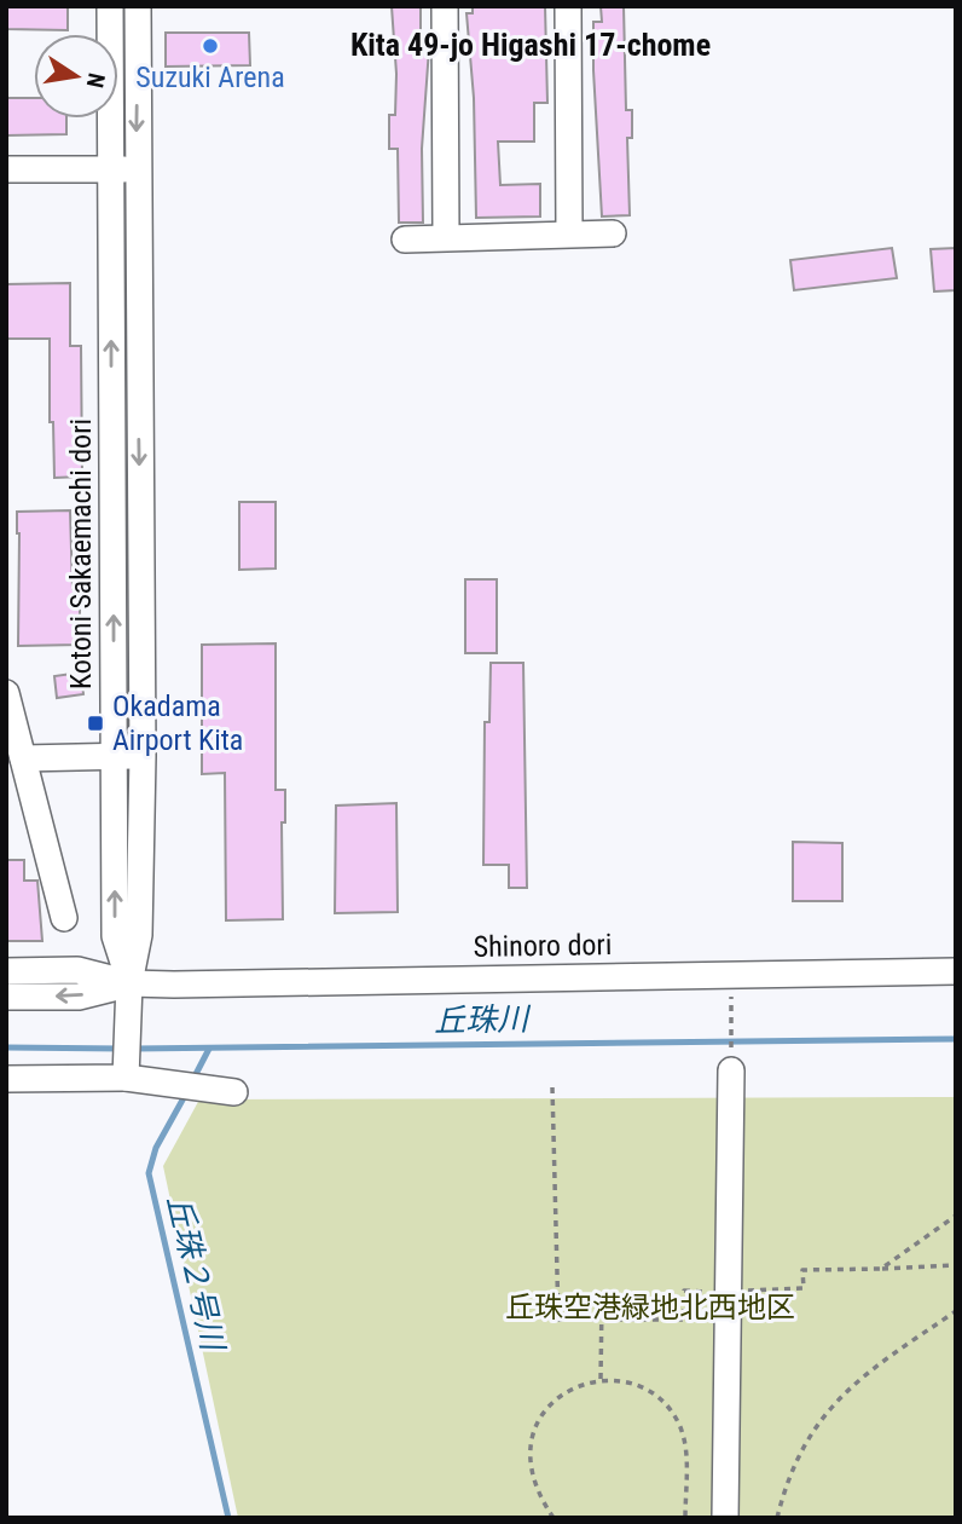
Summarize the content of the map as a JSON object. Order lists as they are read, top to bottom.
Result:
{
  "streets": {
    "street": ["Kotoni Sakaemachi dori", "Shinoro dori"]
  },
  "crossings": [
    ["Kotoni Sakaemachi dori", "Shinoro dori"]
  ],
  "districts": ["Kita 49-jo Higashi 17-chome"],
  "water": ["丘珠川", "丘珠２号川"],
  "parks": ["丘珠空港緑地北西地区"],
  "places": {
    "other": ["Suzuki Arena"],
    "transit": ["Okadama Airport Kita"]
  },
  "north": "right"
}
